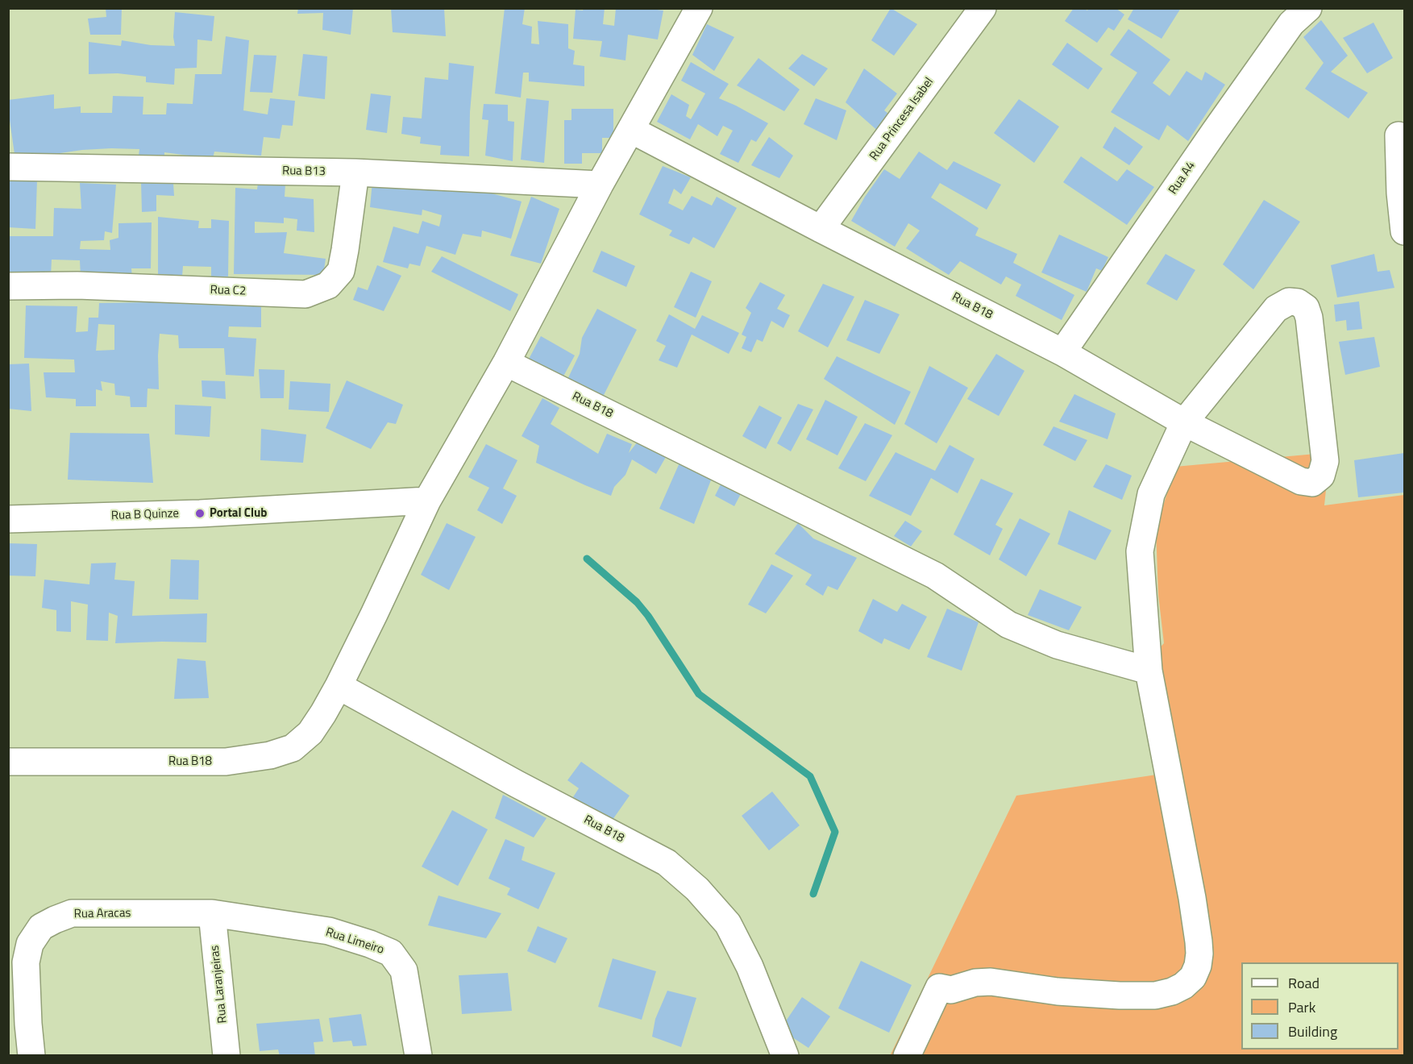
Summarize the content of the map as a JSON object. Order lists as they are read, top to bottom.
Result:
{
  "streets": {
    "street": [
      "Rua Princesa Isabel",
      "Rua B13",
      "Rua A4",
      "Rua C2",
      "Rua B18",
      "Rua B Quinze",
      "Rua Aracas",
      "Rua Limeiro",
      "Rua Laranjeiras"
    ]
  },
  "crossings": [
    ["Rua Princesa Isabel", "Rua B18"],
    ["Rua B13", "Rua C2"],
    ["Rua B13", "Rua B18"],
    ["Rua A4", "Rua B18"],
    ["Rua B18", "Rua B Quinze"],
    ["Rua Aracas", "Rua Limeiro"],
    ["Rua Aracas", "Rua Laranjeiras"],
    ["Rua Limeiro", "Rua Laranjeiras"]
  ],
  "places": ["Portal Club"],
  "legend": ["Road", "Park", "Building"]
}
